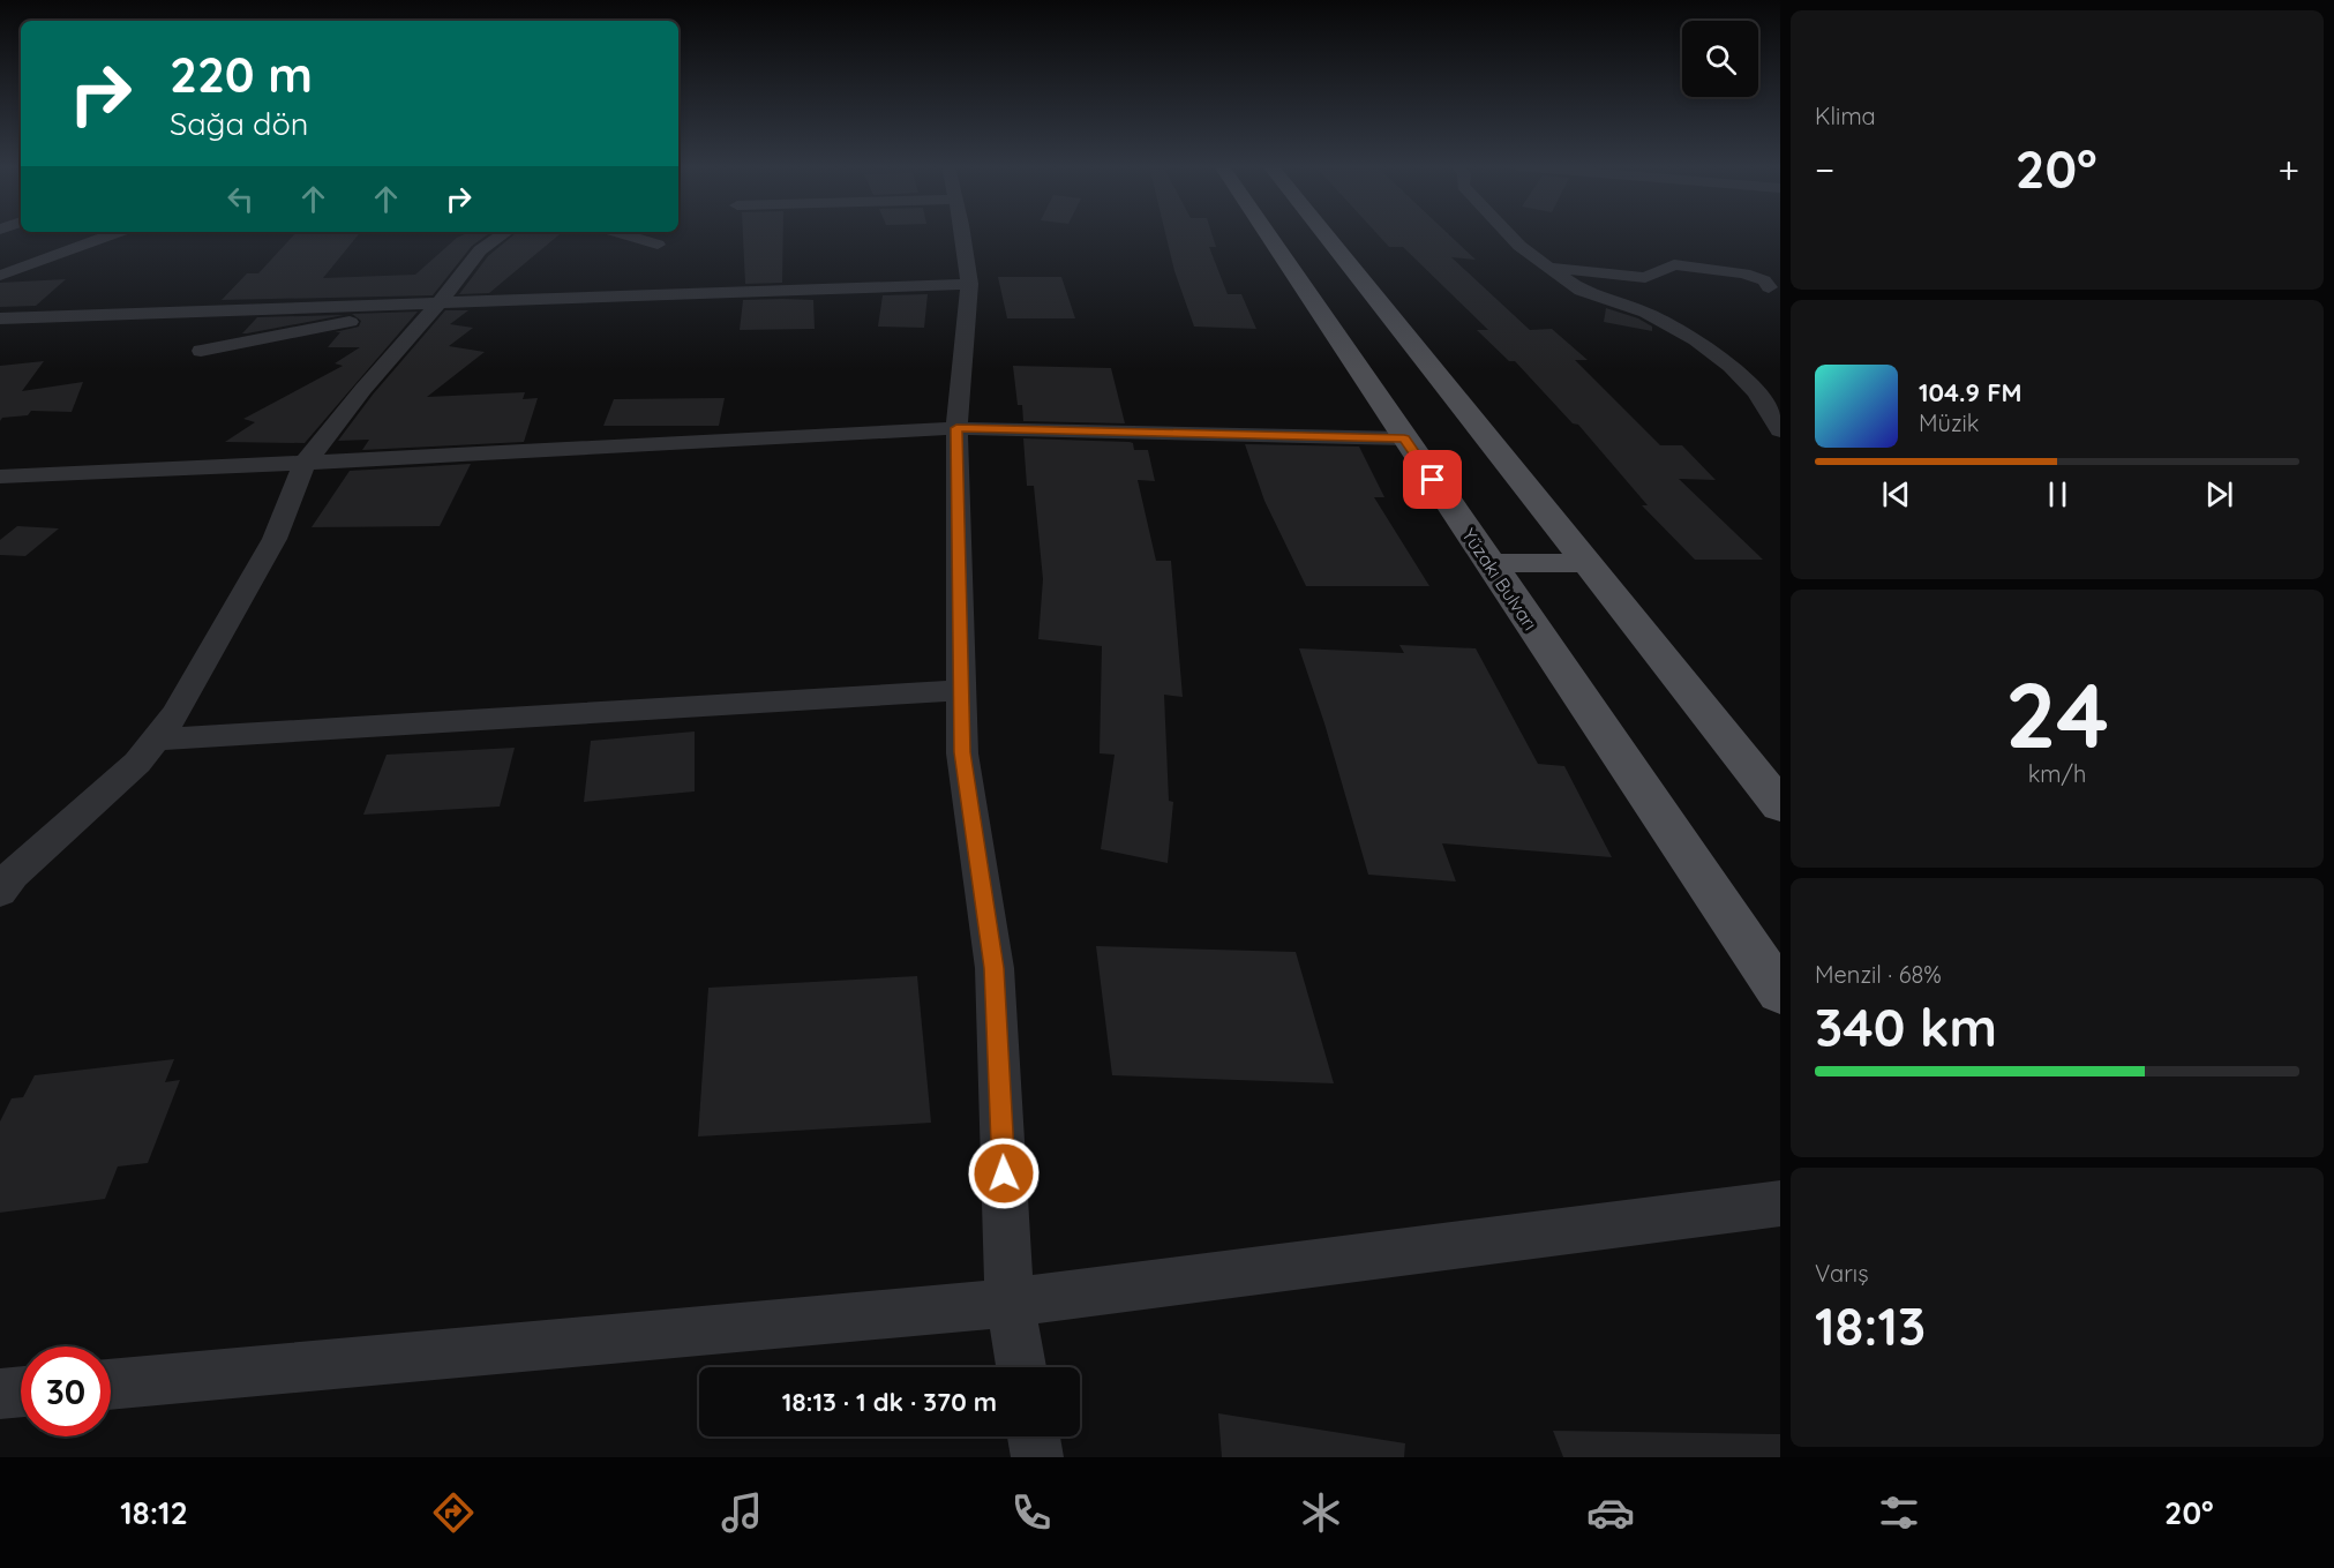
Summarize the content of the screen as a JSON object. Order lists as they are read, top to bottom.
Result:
{
  "streets": {
    "main road": ["Yüzakı Bulvarı"]
  },
  "page": {
    "tile": [
      "Klima",
      ["24", "km/h"],
      ["Menzil · 68%", "340 km"],
      ["Varış", "18:13"]
    ],
    "turn": ["220 m", "Sağa dön"],
    "heat": ["−", "20°", "+"],
    "song": ["104.9 FM", "Müzik"],
    "limit": "30",
    "trip": "18:13 · 1 dk · 370 m",
    "tabs": ["18:12", "20°"]
  }
}
